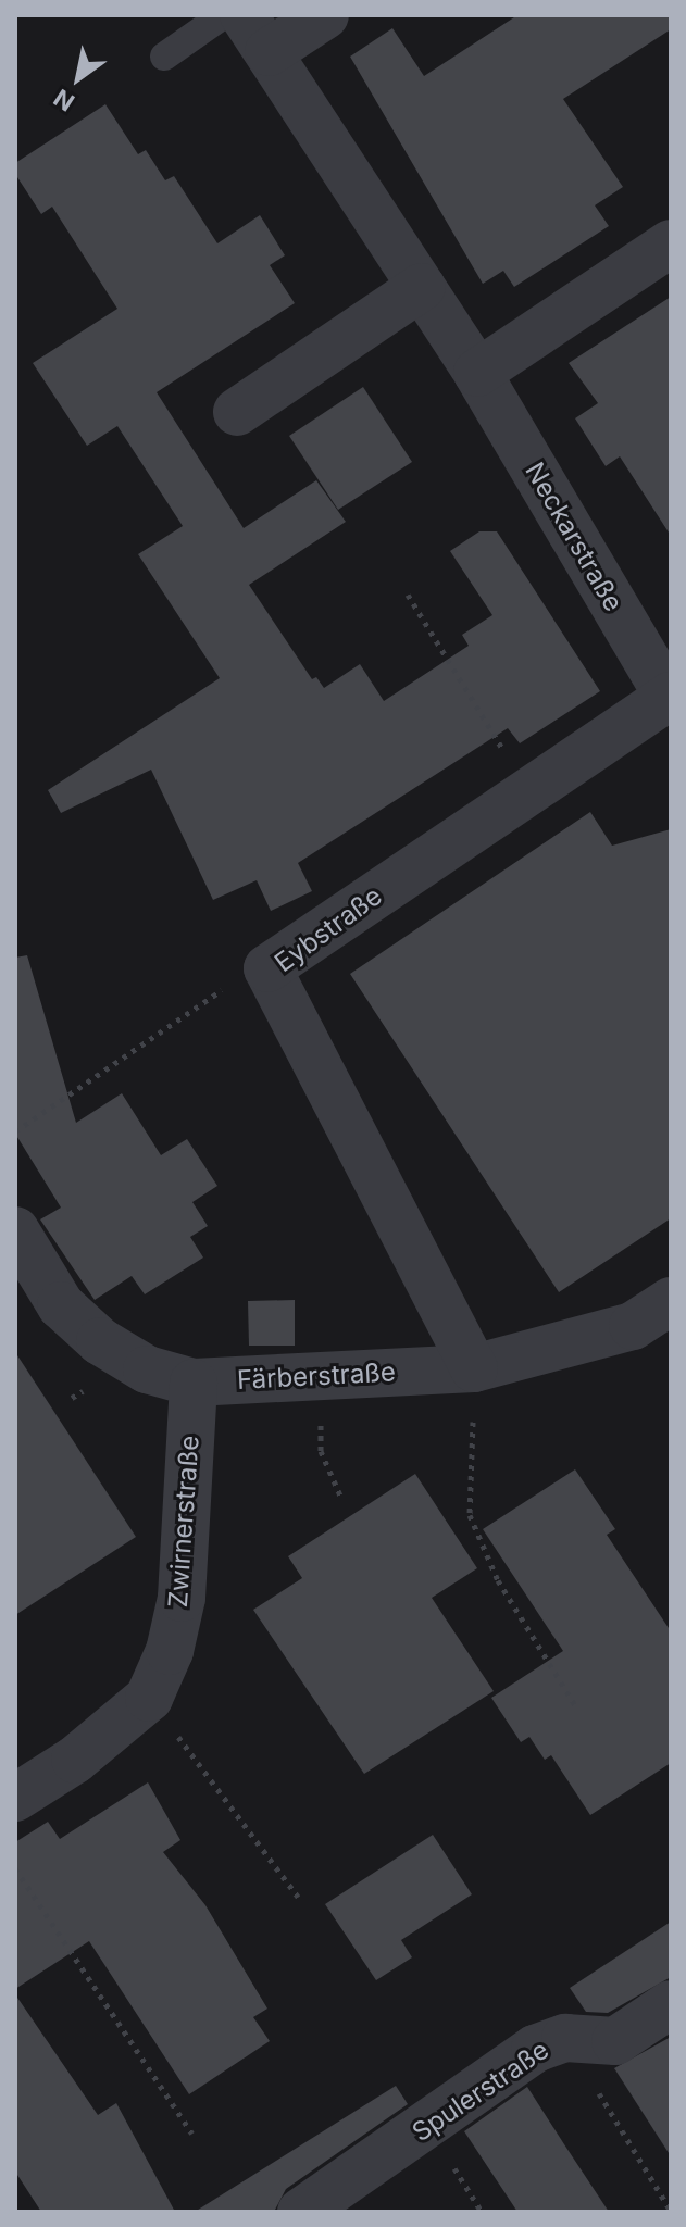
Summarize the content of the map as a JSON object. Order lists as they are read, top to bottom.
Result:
{
  "streets": {
    "street": [
      "Neckarstraße",
      "Eybstraße",
      "Färberstraße",
      "Zwirnerstraße",
      "Spulerstraße"
    ]
  },
  "crossings": [
    ["Neckarstraße", "Eybstraße"],
    ["Eybstraße", "Färberstraße"],
    ["Färberstraße", "Zwirnerstraße"]
  ],
  "north": "bottom left"
}
